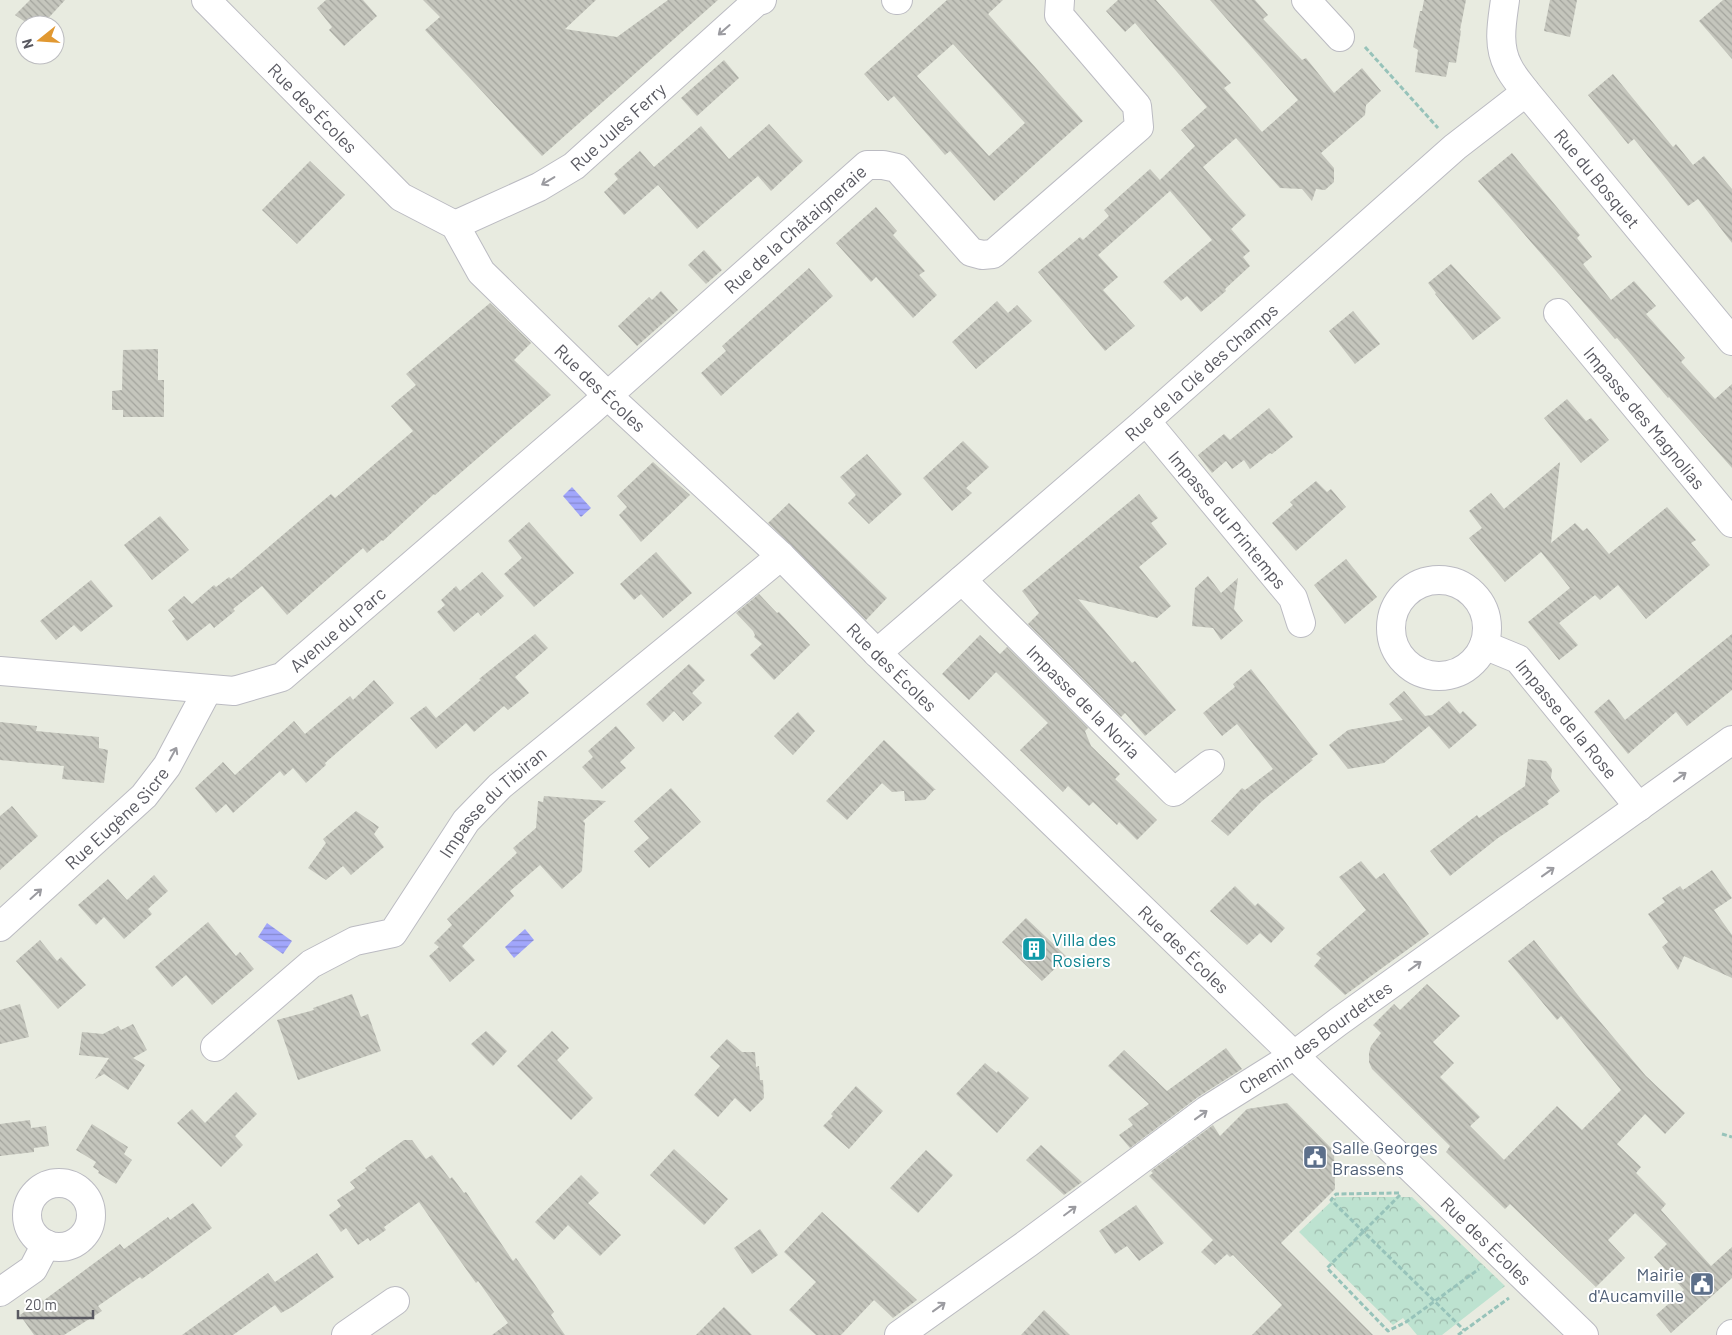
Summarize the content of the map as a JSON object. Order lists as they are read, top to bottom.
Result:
{
  "streets": {
    "street": [
      "Rue des Écoles",
      "Rue Jules Ferry",
      "Rue du Bosquet",
      "Rue de la Châtaigneraie",
      "Rue de la Clé des Champs",
      "Impasse des Magnolias",
      "Impasse du Printemps",
      "Avenue du Parc",
      "Impasse de la Noria",
      "Impasse de la Rose",
      "Impasse du Tibiran",
      "Rue Eugène Sicre",
      "Chemin des Bourdettes"
    ]
  },
  "crossings": [
    ["Rue des Écoles", "Rue Jules Ferry"],
    ["Rue des Écoles", "Rue de la Châtaigneraie"],
    ["Rue des Écoles", "Rue de la Clé des Champs"],
    ["Rue des Écoles", "Avenue du Parc"],
    ["Rue des Écoles", "Impasse du Tibiran"],
    ["Rue des Écoles", "Chemin des Bourdettes"],
    ["Rue du Bosquet", "Rue de la Clé des Champs"],
    ["Rue de la Châtaigneraie", "Avenue du Parc"],
    ["Rue de la Clé des Champs", "Impasse du Printemps"],
    ["Rue de la Clé des Champs", "Impasse de la Noria"],
    ["Avenue du Parc", "Rue Eugène Sicre"],
    ["Impasse de la Rose", "Chemin des Bourdettes"]
  ],
  "one_way": ["Rue Jules Ferry", "Rue Eugène Sicre", "Chemin des Bourdettes"],
  "places": {
    "building": ["Villa des Rosiers"],
    "public building": ["Salle Georges Brassens", "Mairie d'Aucamville"]
  },
  "scale_bar": "20 m",
  "north": "left"
}
